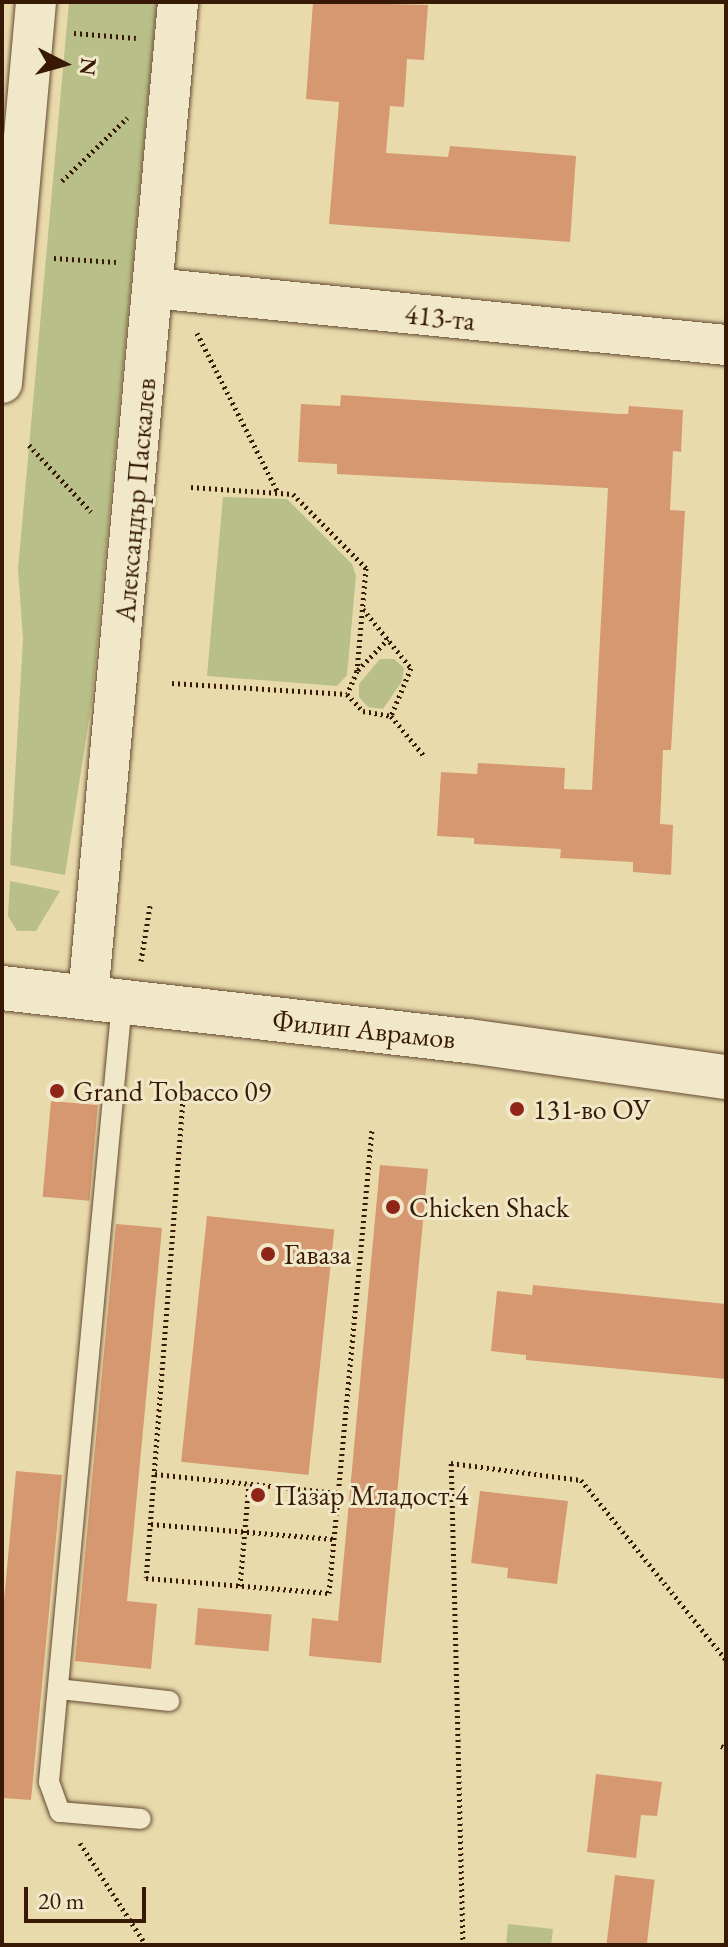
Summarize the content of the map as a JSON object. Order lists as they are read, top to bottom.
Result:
{
  "streets": {
    "street": ["413-та", "Александър Паскалев", "Филип Аврамов"]
  },
  "crossings": [
    ["413-та", "Александър Паскалев"],
    ["Александър Паскалев", "Филип Аврамов"]
  ],
  "places": [
    "Grand Tobacco 09",
    "131-во ОУ",
    "Chicken Shack",
    "Гаваза",
    "Пазар Младост 4"
  ],
  "scale_bar": "20 m",
  "north": "right"
}
